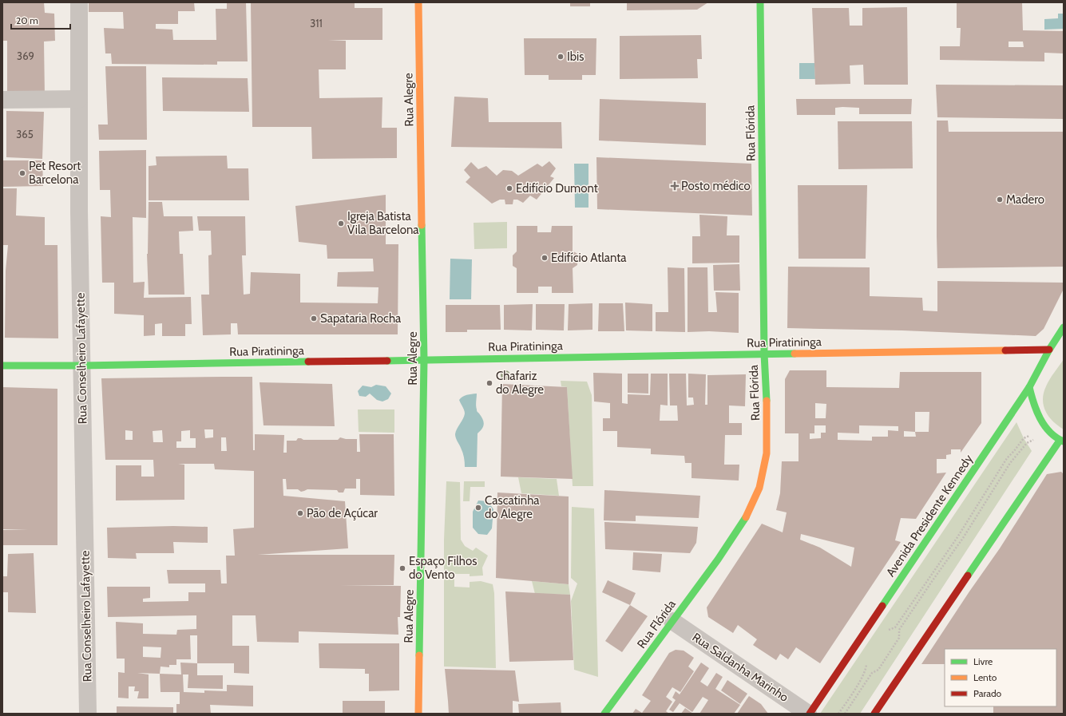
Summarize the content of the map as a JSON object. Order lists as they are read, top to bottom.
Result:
{
  "streets": {
    "street": [
      "Rua Alegre",
      "Rua Flórida",
      "Rua Piratininga",
      "Rua Conselheiro Lafayette",
      "Avenida Presidente Kennedy",
      "Rua Saldanha Marinho"
    ]
  },
  "crossings": [
    ["Rua Alegre", "Rua Piratininga"],
    ["Rua Flórida", "Rua Piratininga"],
    ["Rua Flórida", "Rua Saldanha Marinho"],
    ["Rua Piratininga", "Rua Conselheiro Lafayette"],
    ["Rua Piratininga", "Avenida Presidente Kennedy"],
    ["Avenida Presidente Kennedy", "Rua Saldanha Marinho"]
  ],
  "places": {
    "other": [
      "Ibis",
      "Pet Resort Barcelona",
      "Edifício Dumont",
      "Madero",
      "Igreja Batista Vila Barcelona",
      "Edifício Atlanta",
      "Sapataria Rocha",
      "Chafariz do Alegre",
      "Cascatinha do Alegre",
      "Pão de Açúcar",
      "Espaço Filhos do Vento"
    ],
    "health": ["Posto médico"]
  },
  "house_numbers": ["311", "369", "365"],
  "legend": ["Livre", "Lento", "Parado"],
  "scale_bar": "20 m"
}
